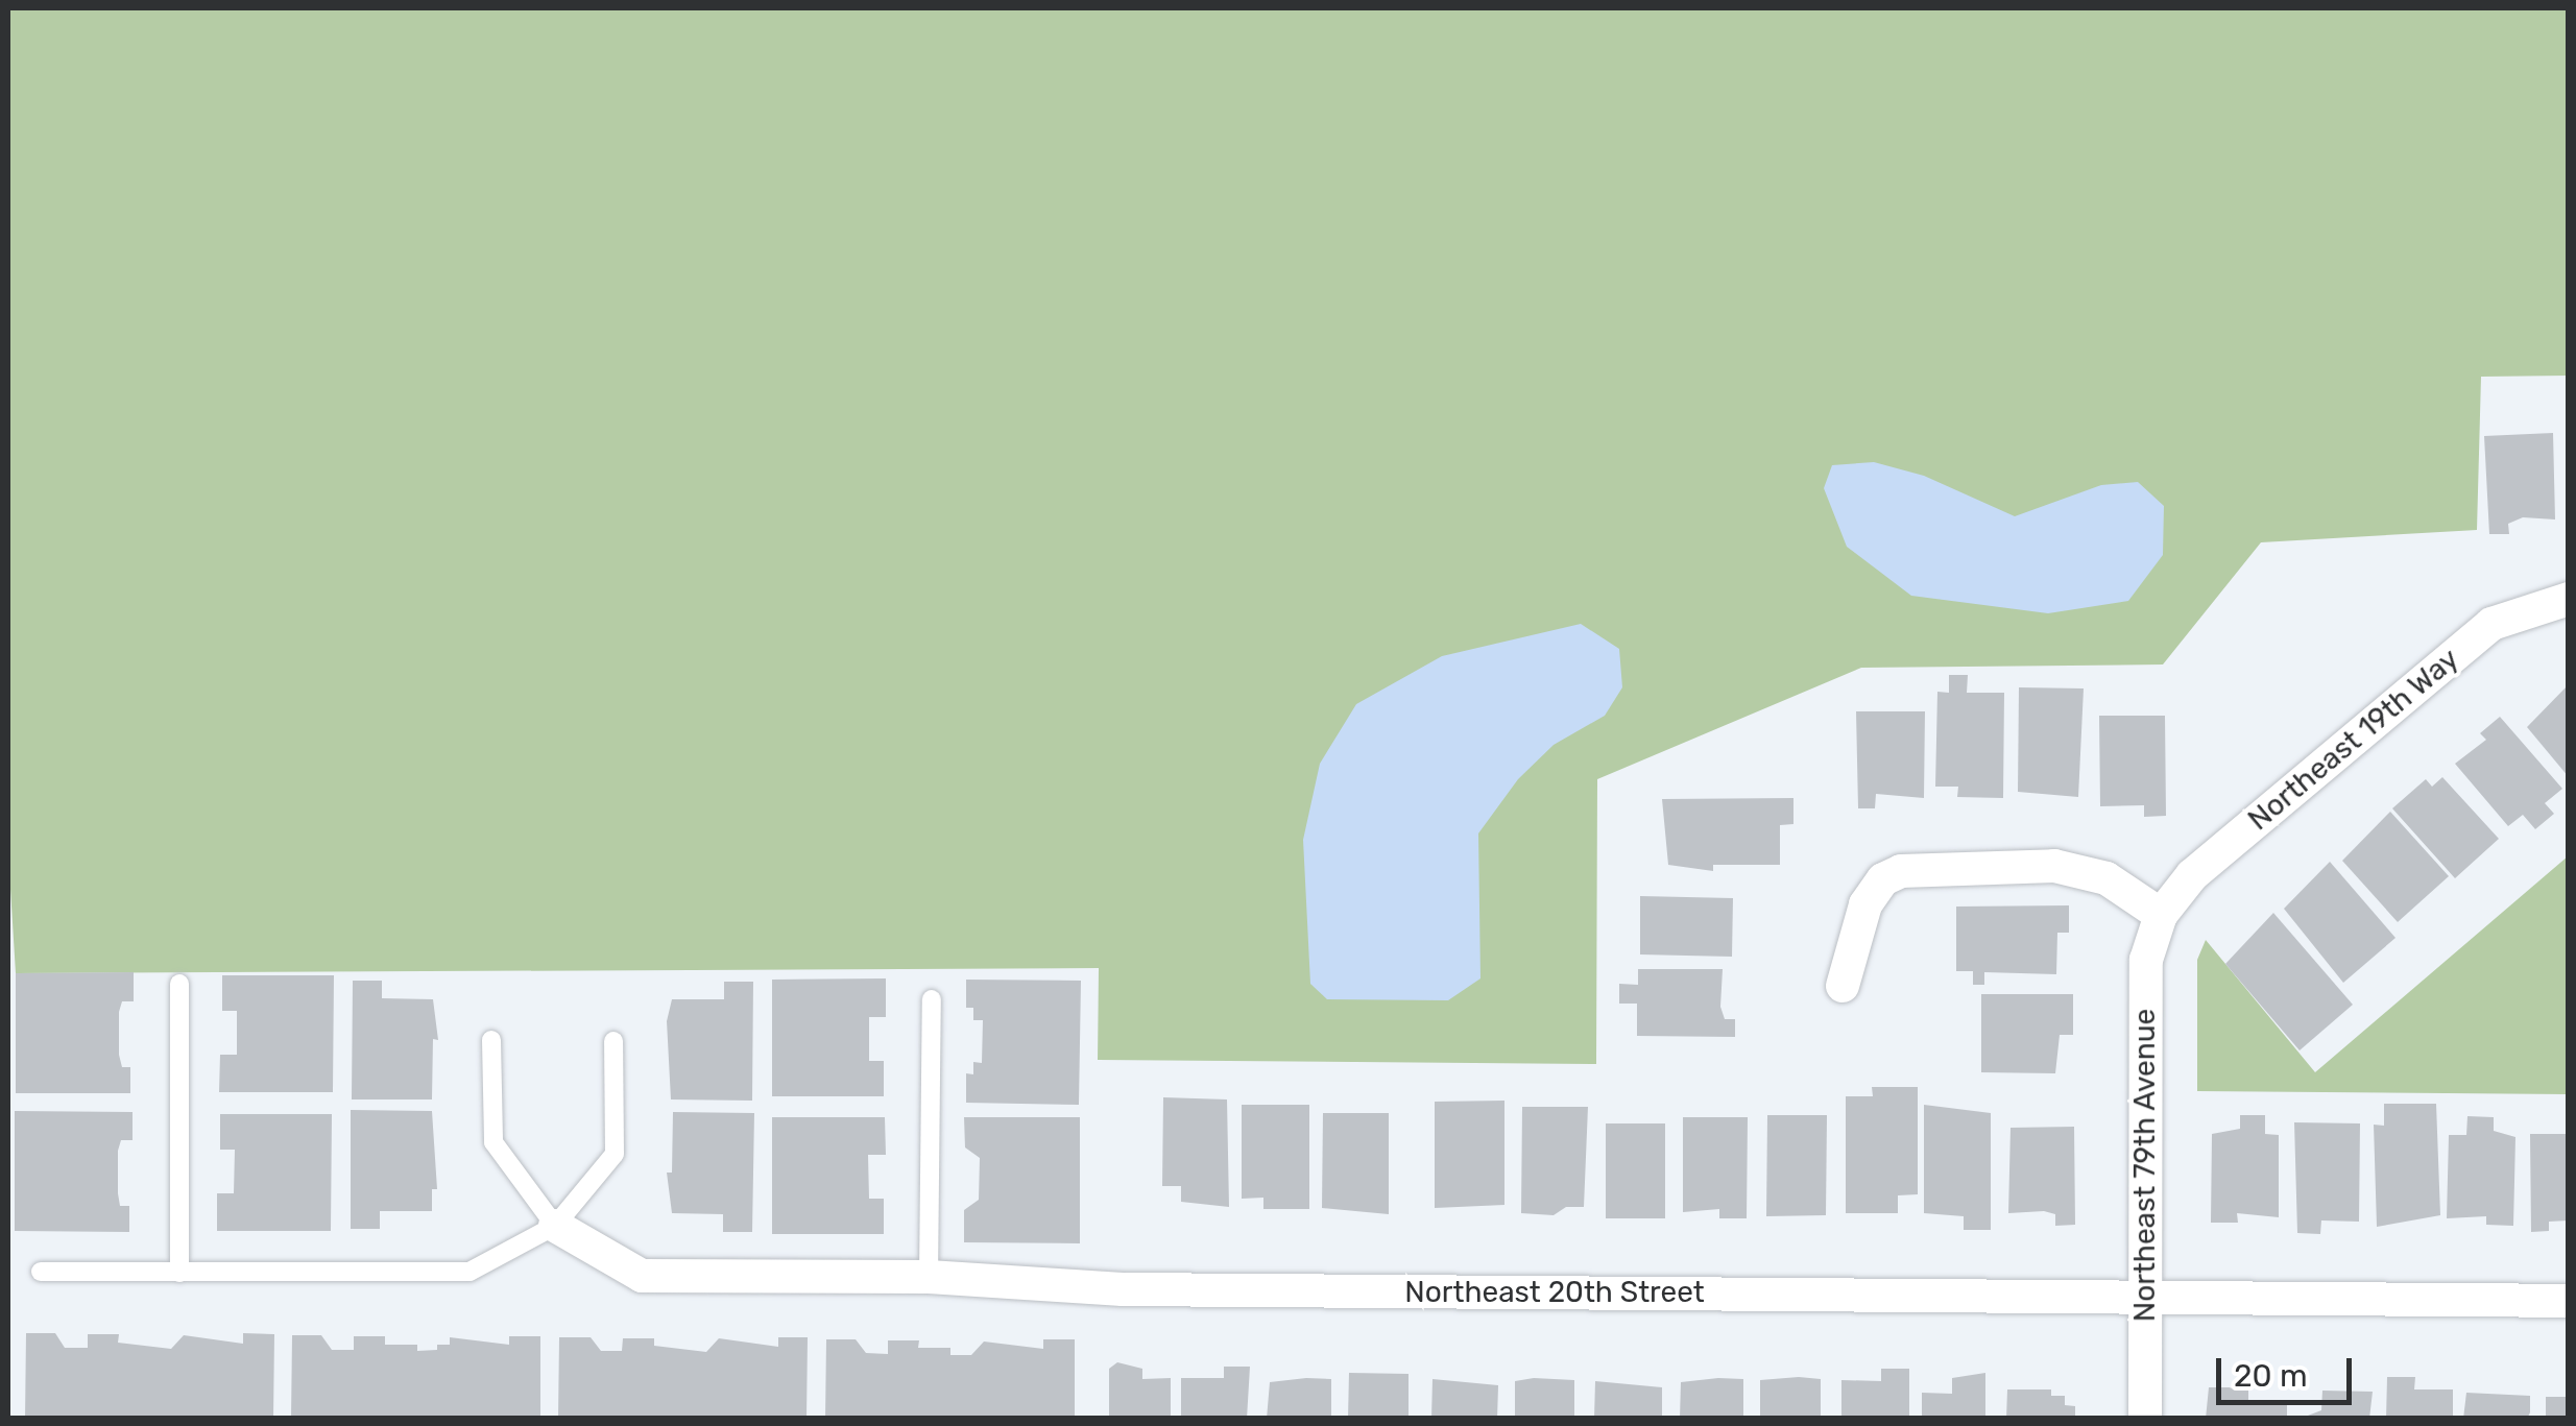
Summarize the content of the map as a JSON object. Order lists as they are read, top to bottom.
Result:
{
  "streets": {
    "street": ["Northeast 19th Way", "Northeast 79th Avenue", "Northeast 20th Street"]
  },
  "crossings": [
    ["Northeast 19th Way", "Northeast 79th Avenue"],
    ["Northeast 79th Avenue", "Northeast 20th Street"]
  ],
  "scale_bar": "20 m"
}
